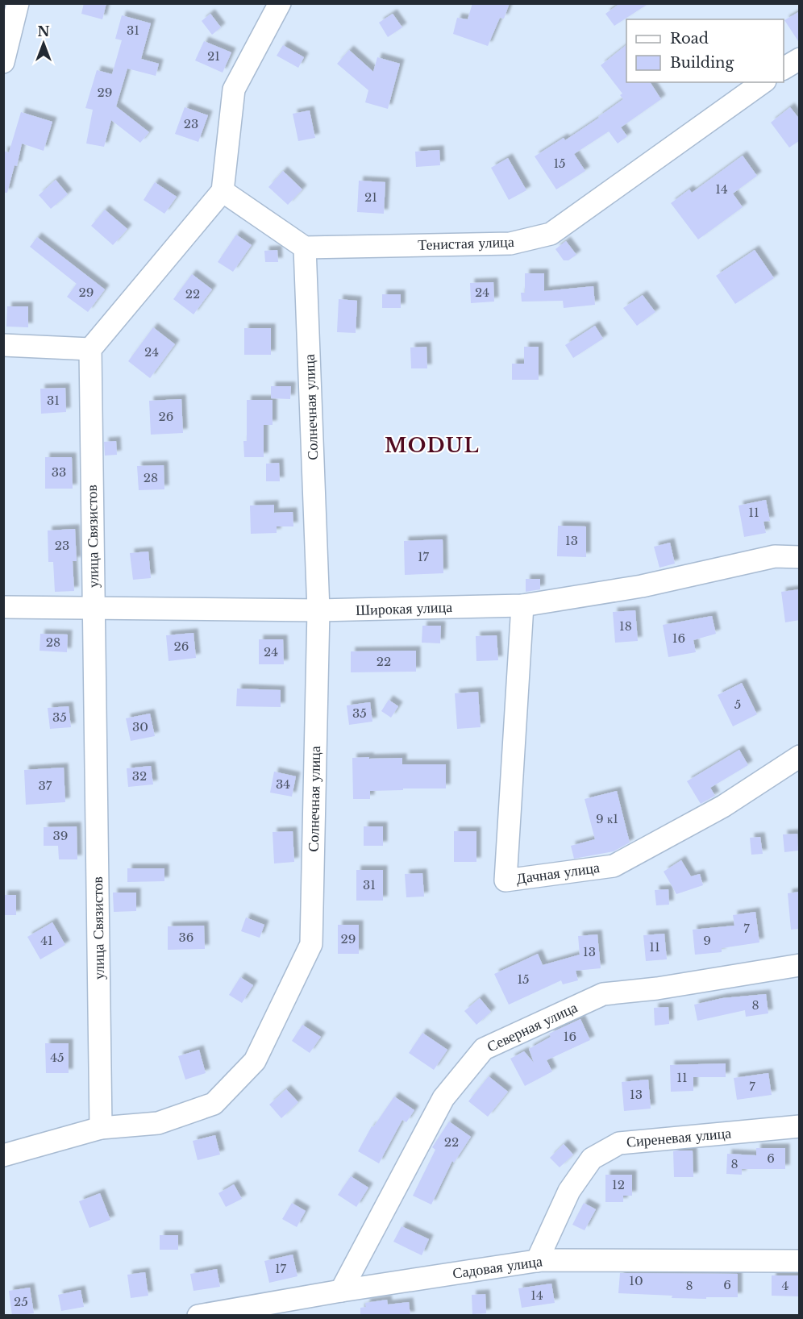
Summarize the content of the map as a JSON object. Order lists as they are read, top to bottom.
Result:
{
  "streets": {
    "street": [
      "Тенистая улица",
      "Солнечная улица",
      "улица Связистов",
      "Широкая улица",
      "Дачная улица",
      "Северная улица",
      "Сиреневая улица",
      "Садовая улица"
    ]
  },
  "crossings": [
    ["Тенистая улица", "Солнечная улица"],
    ["Солнечная улица", "улица Связистов"],
    ["Солнечная улица", "Широкая улица"],
    ["улица Связистов", "Широкая улица"],
    ["Широкая улица", "Дачная улица"],
    ["Северная улица", "Садовая улица"],
    ["Сиреневая улица", "Садовая улица"]
  ],
  "districts": ["MODUL"],
  "house_numbers": [
    "31",
    "21",
    "29",
    "23",
    "15",
    "14",
    "21",
    "29",
    "24",
    "22",
    "24",
    "31",
    "26",
    "33",
    "28",
    "11",
    "13",
    "23",
    "17",
    "18",
    "16",
    "28",
    "26",
    "24",
    "22",
    "5",
    "35",
    "35",
    "30",
    "32",
    "34",
    "37",
    "9 к1",
    "39",
    "31",
    "7",
    "36",
    "29",
    "41",
    "9",
    "11",
    "13",
    "15",
    "8",
    "16",
    "45",
    "11",
    "7",
    "13",
    "22",
    "6",
    "8",
    "12",
    "17",
    "10",
    "6",
    "8",
    "4",
    "14",
    "25"
  ],
  "legend": ["Road", "Building"],
  "north": "top"
}
